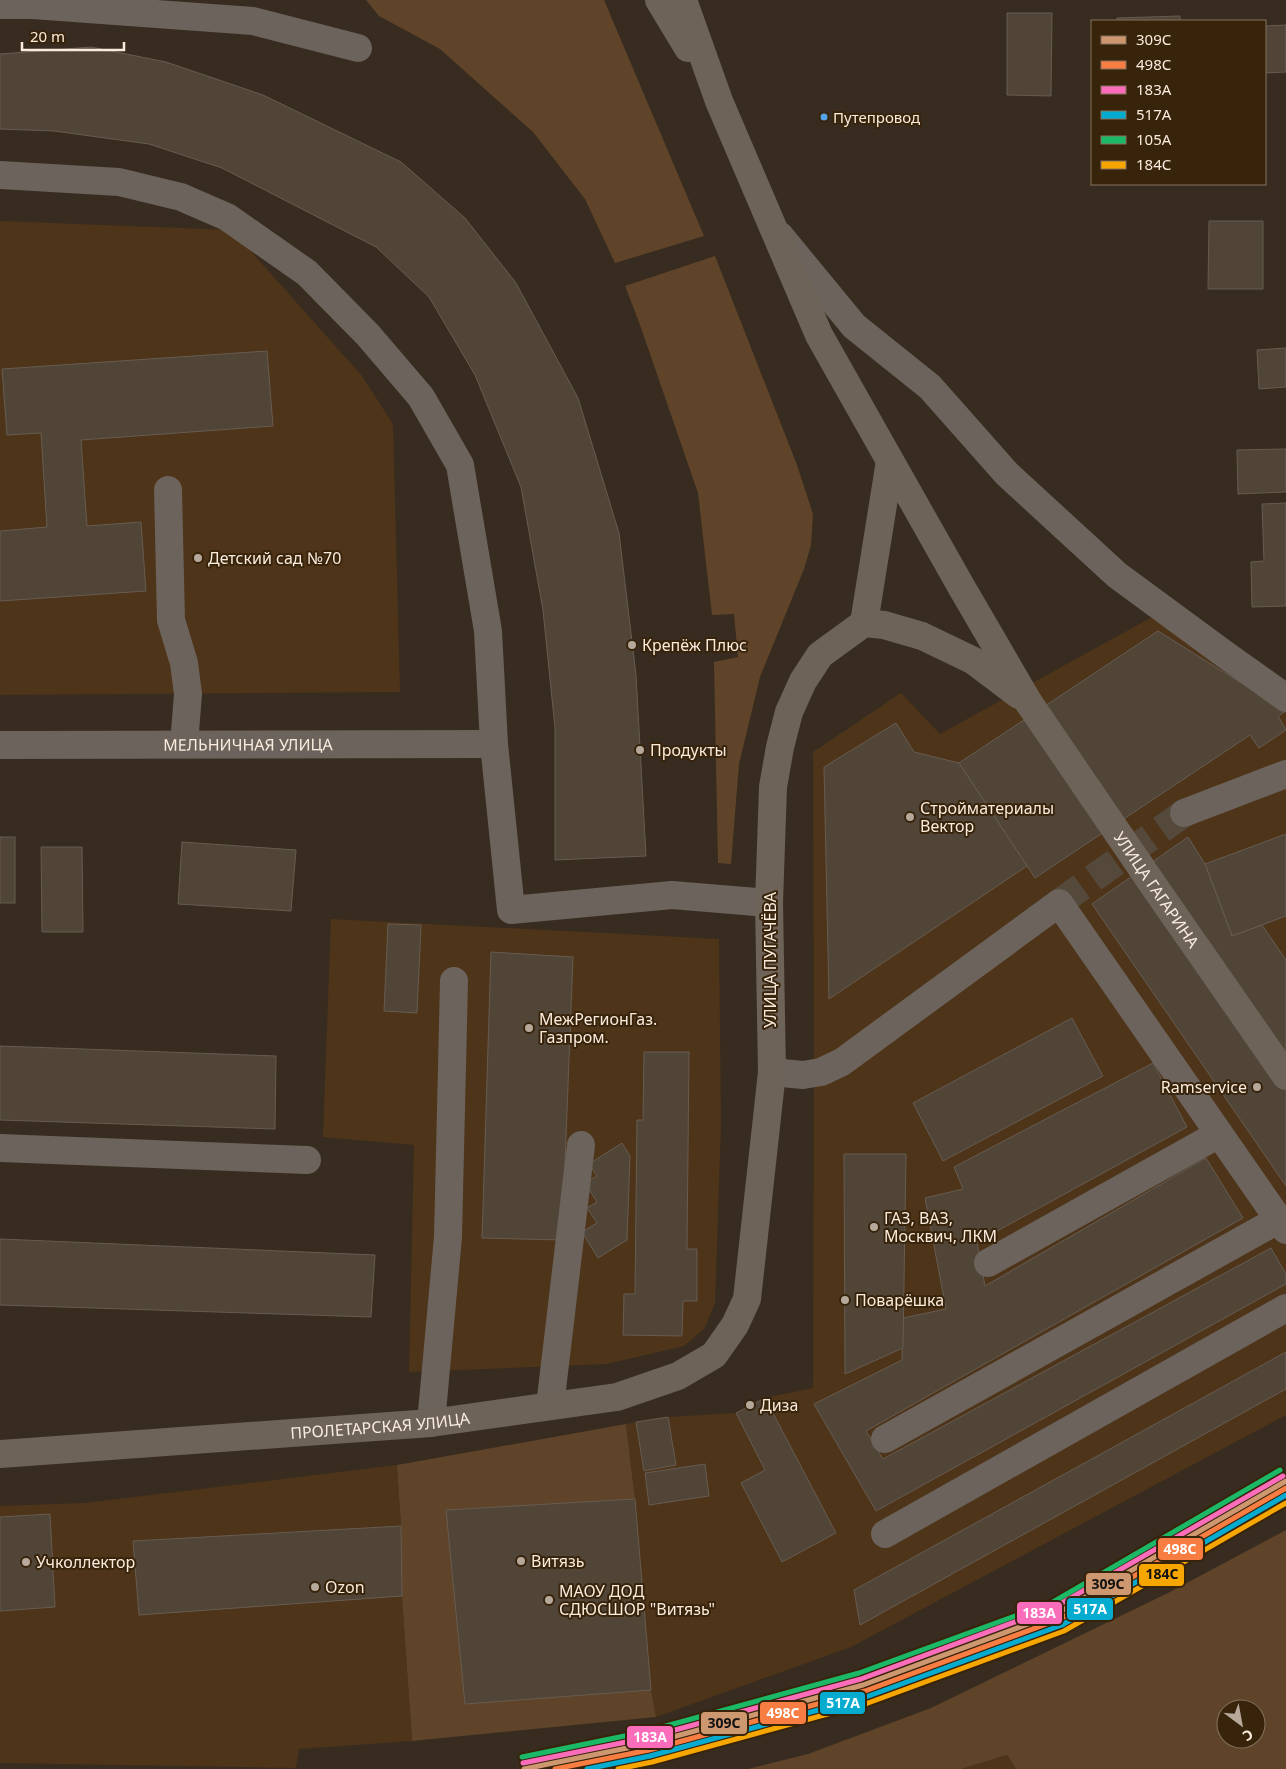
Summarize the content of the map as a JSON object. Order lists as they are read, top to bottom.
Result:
{
  "streets": {
    "main road": ["УЛИЦА ГАГАРИНА", "УЛИЦА ПУГАЧЁВА", "ПРОЛЕТАРСКАЯ УЛИЦА"],
    "street": ["МЕЛЬНИЧНАЯ УЛИЦА"]
  },
  "crossings": [
    ["УЛИЦА ПУГАЧЁВА", "ПРОЛЕТАРСКАЯ УЛИЦА"]
  ],
  "places": [
    "Путепровод",
    "Детский сад №70",
    "Крепёж Плюс",
    "Продукты",
    "Стройматериалы Вектор",
    "МежРегионГаз. Газпром.",
    "Ramservice",
    "ГАЗ, ВАЗ, Москвич, ЛКМ",
    "Поварёшка",
    "Диза",
    "Витязь",
    "Учколлектор",
    "Ozon",
    "МАОУ ДОД СДЮСШОР \"Витязь\""
  ],
  "lines": [
    "transit line 105А",
    "transit line 183А",
    "transit line 309С",
    "transit line 498С",
    "transit line 517А",
    "transit line 184С"
  ],
  "legend": [
    "309С",
    "498С",
    "183А",
    "517А",
    "105А",
    "184С"
  ],
  "scale_bar": "20 m",
  "north": "bottom right"
}
